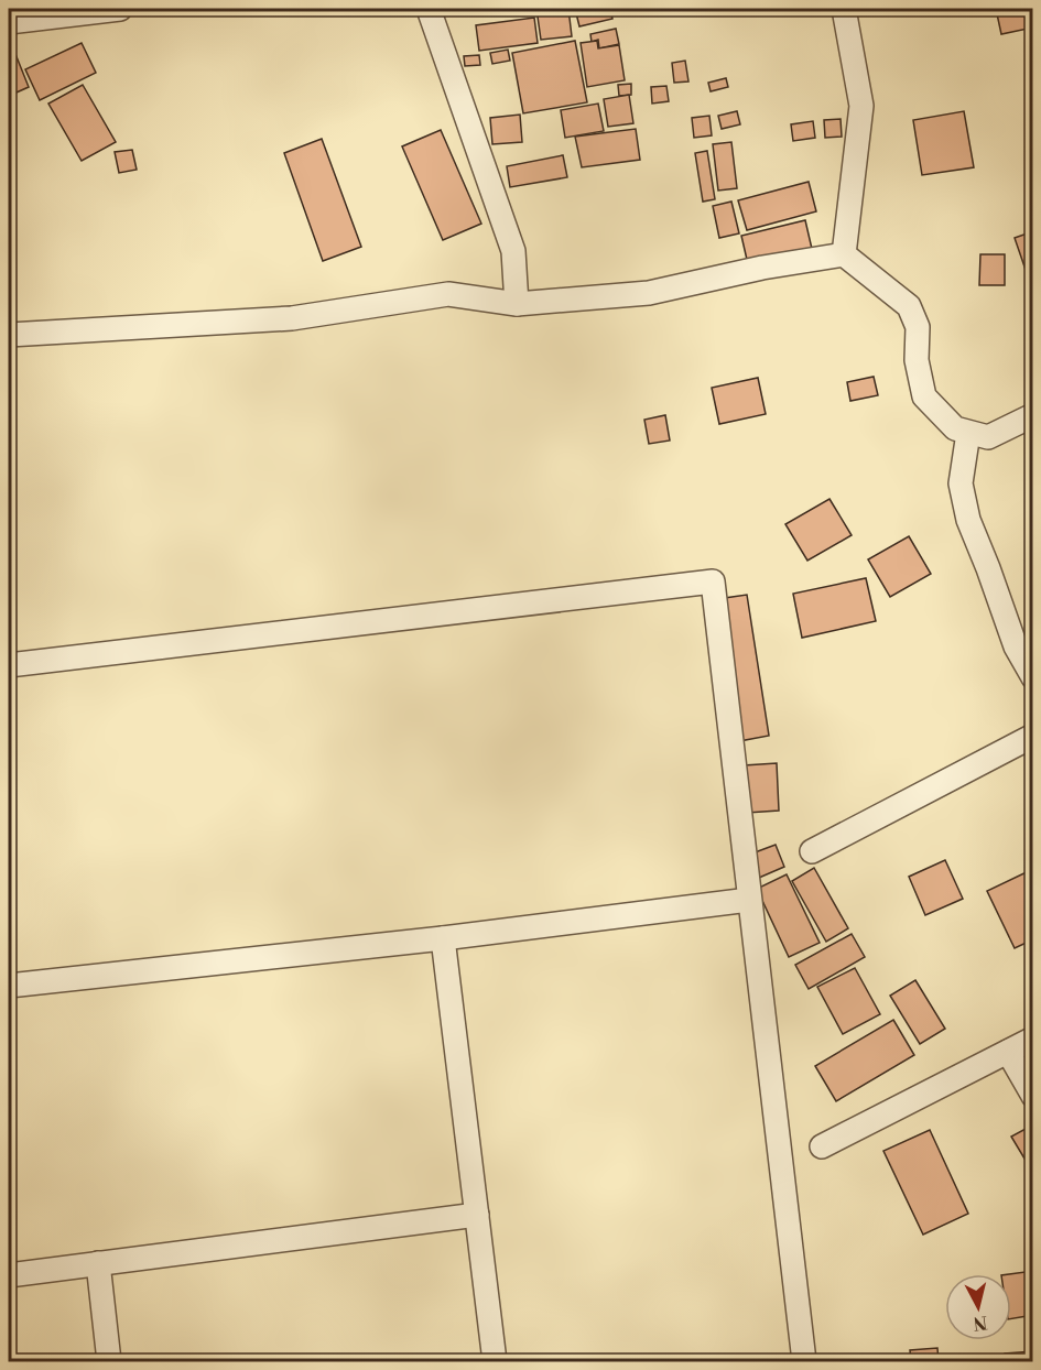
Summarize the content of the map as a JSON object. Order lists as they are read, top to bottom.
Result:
{
  "north": "bottom"
}
